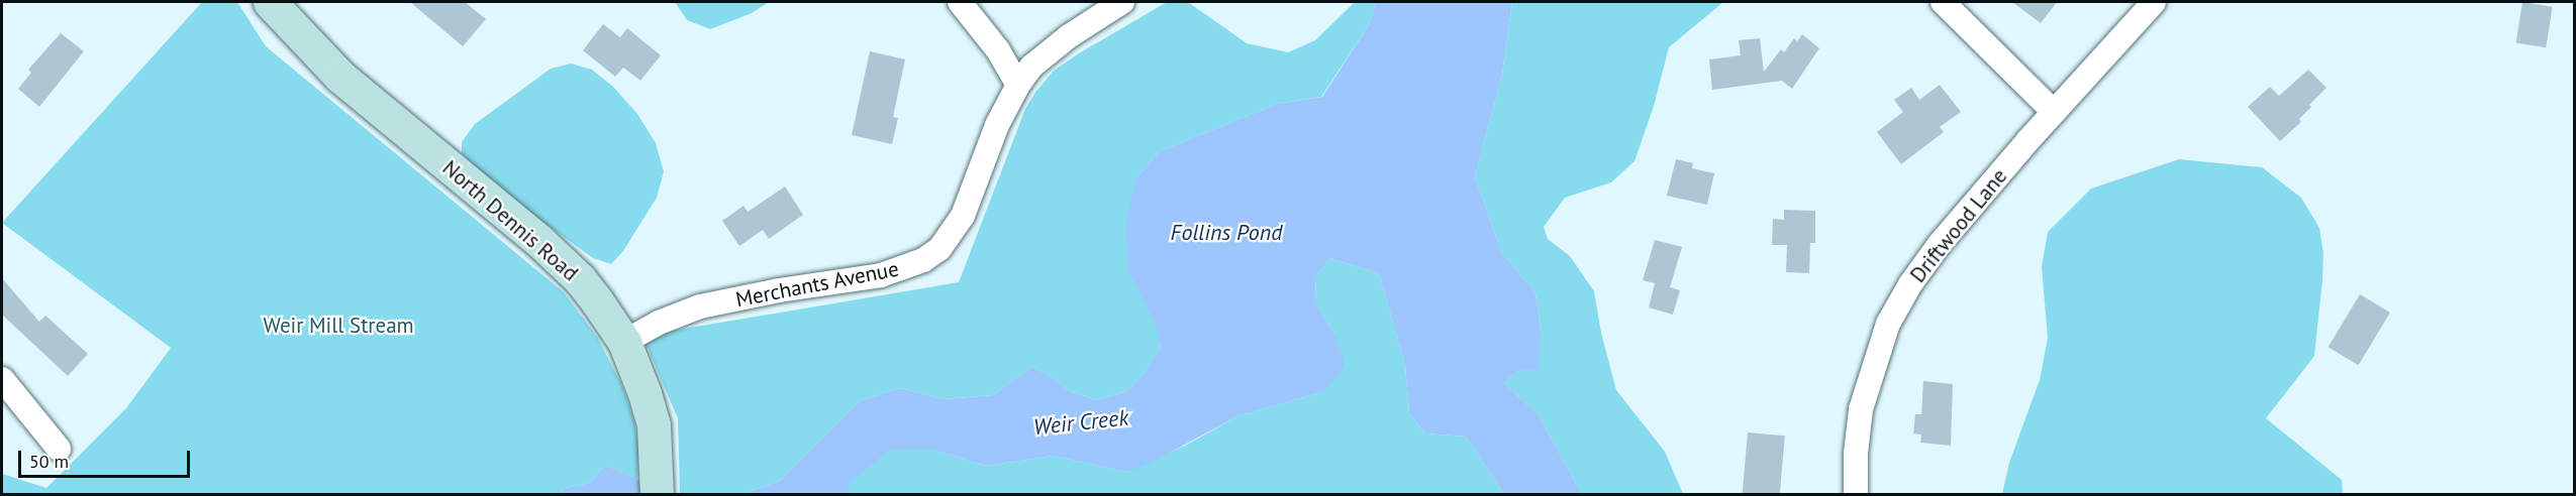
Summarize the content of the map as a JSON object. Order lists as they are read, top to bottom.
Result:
{
  "streets": {
    "main road": ["North Dennis Road"],
    "street": ["Driftwood Lane", "Merchants Avenue"]
  },
  "crossings": [
    ["North Dennis Road", "Merchants Avenue"]
  ],
  "water": ["Follins Pond", "Weir Creek"],
  "parks": ["Weir Mill Stream"],
  "scale_bar": "50 m"
}
